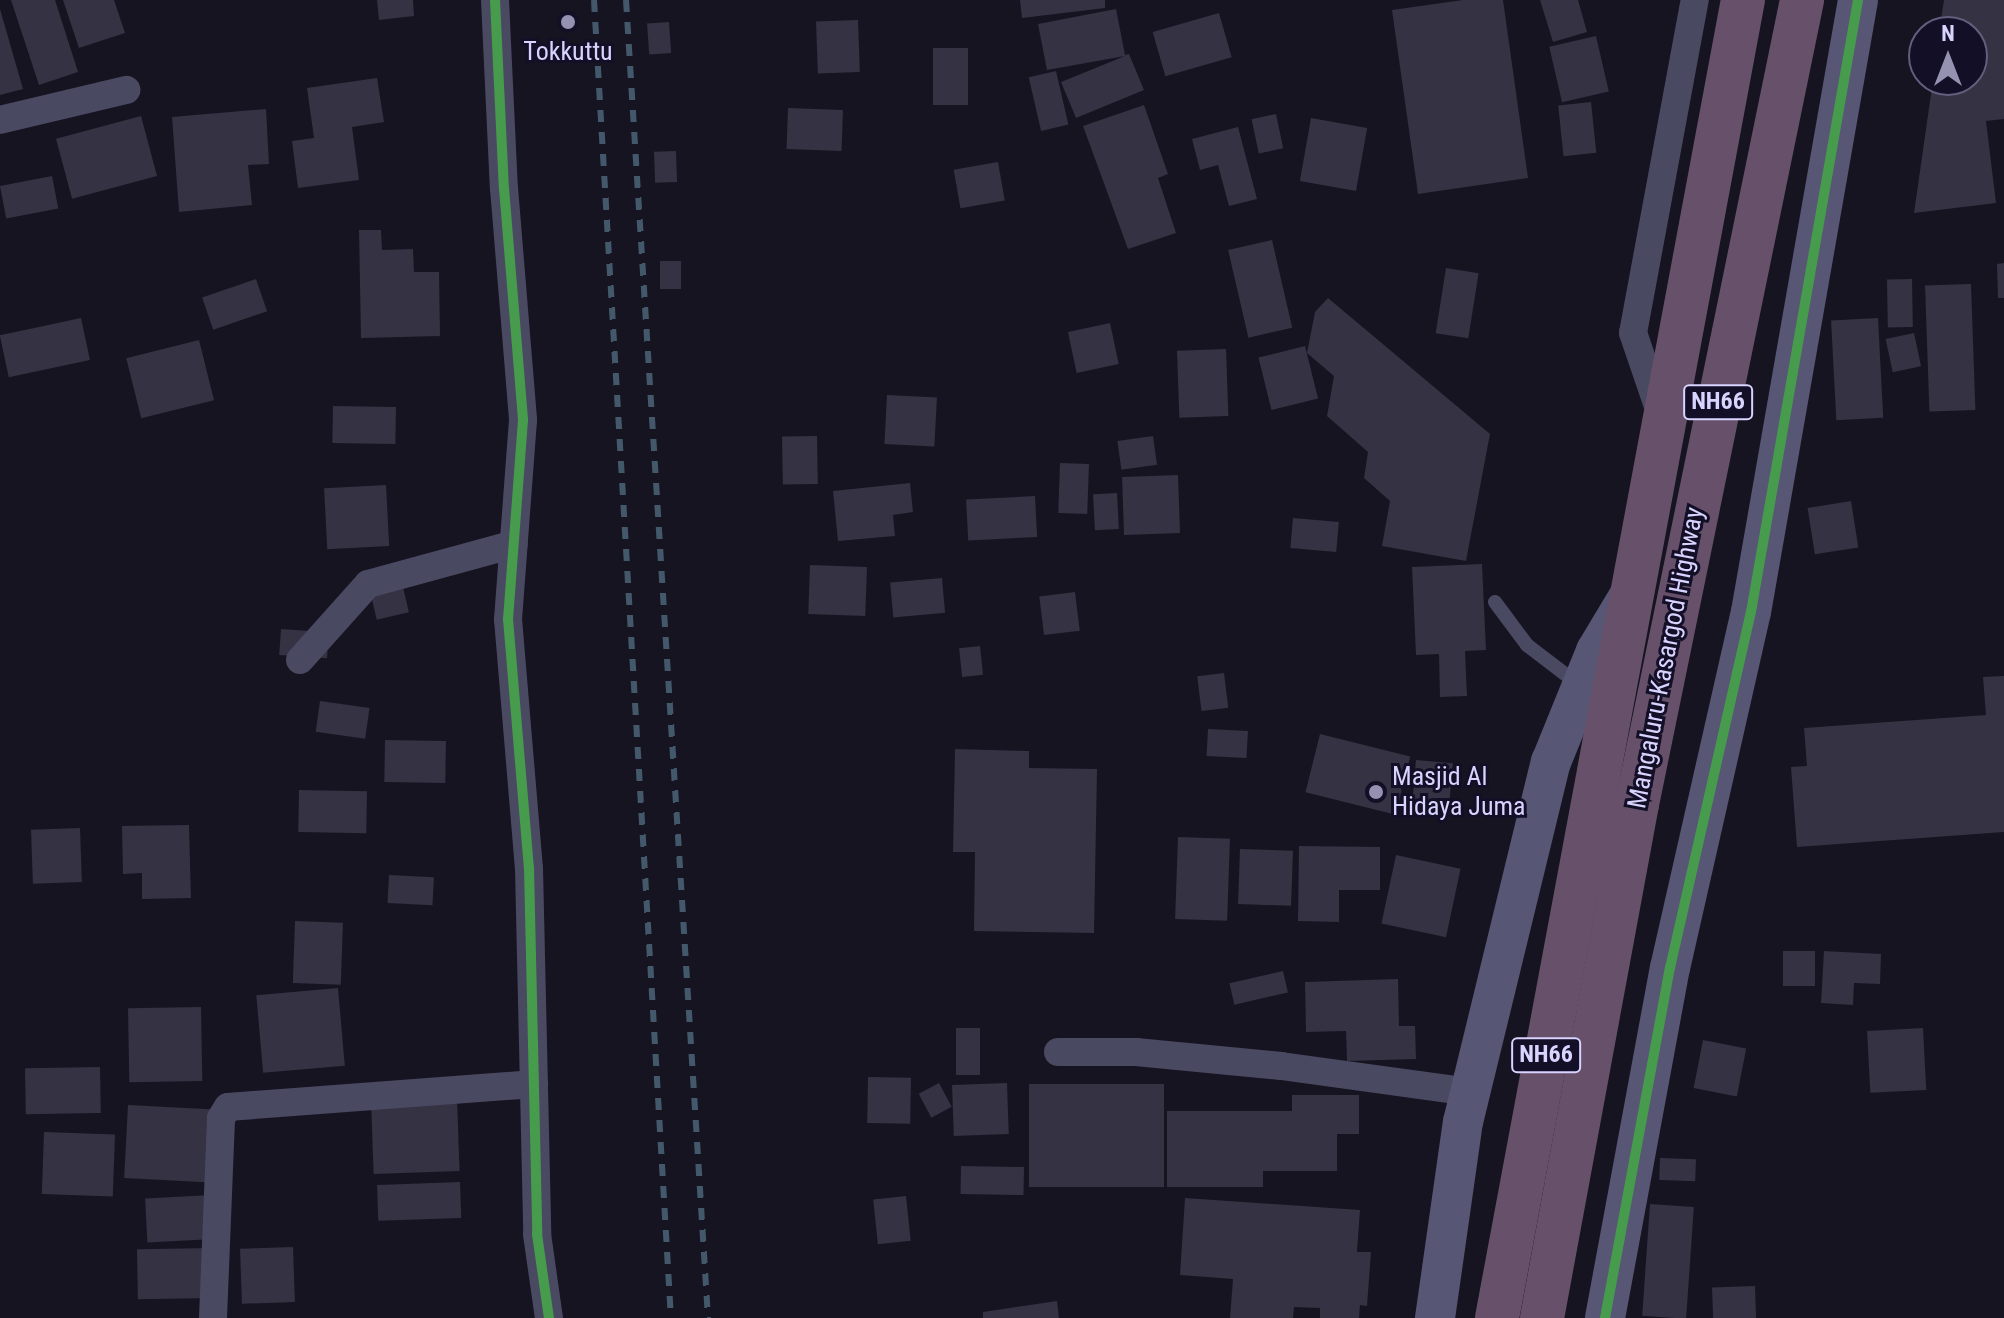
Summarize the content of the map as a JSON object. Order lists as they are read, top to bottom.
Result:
{
  "streets": {
    "highway": ["NH66", "Mangaluru-Kasargod Highway"]
  },
  "places": ["Tokkuttu", "Masjid Al Hidaya Juma"],
  "north": "top"
}
